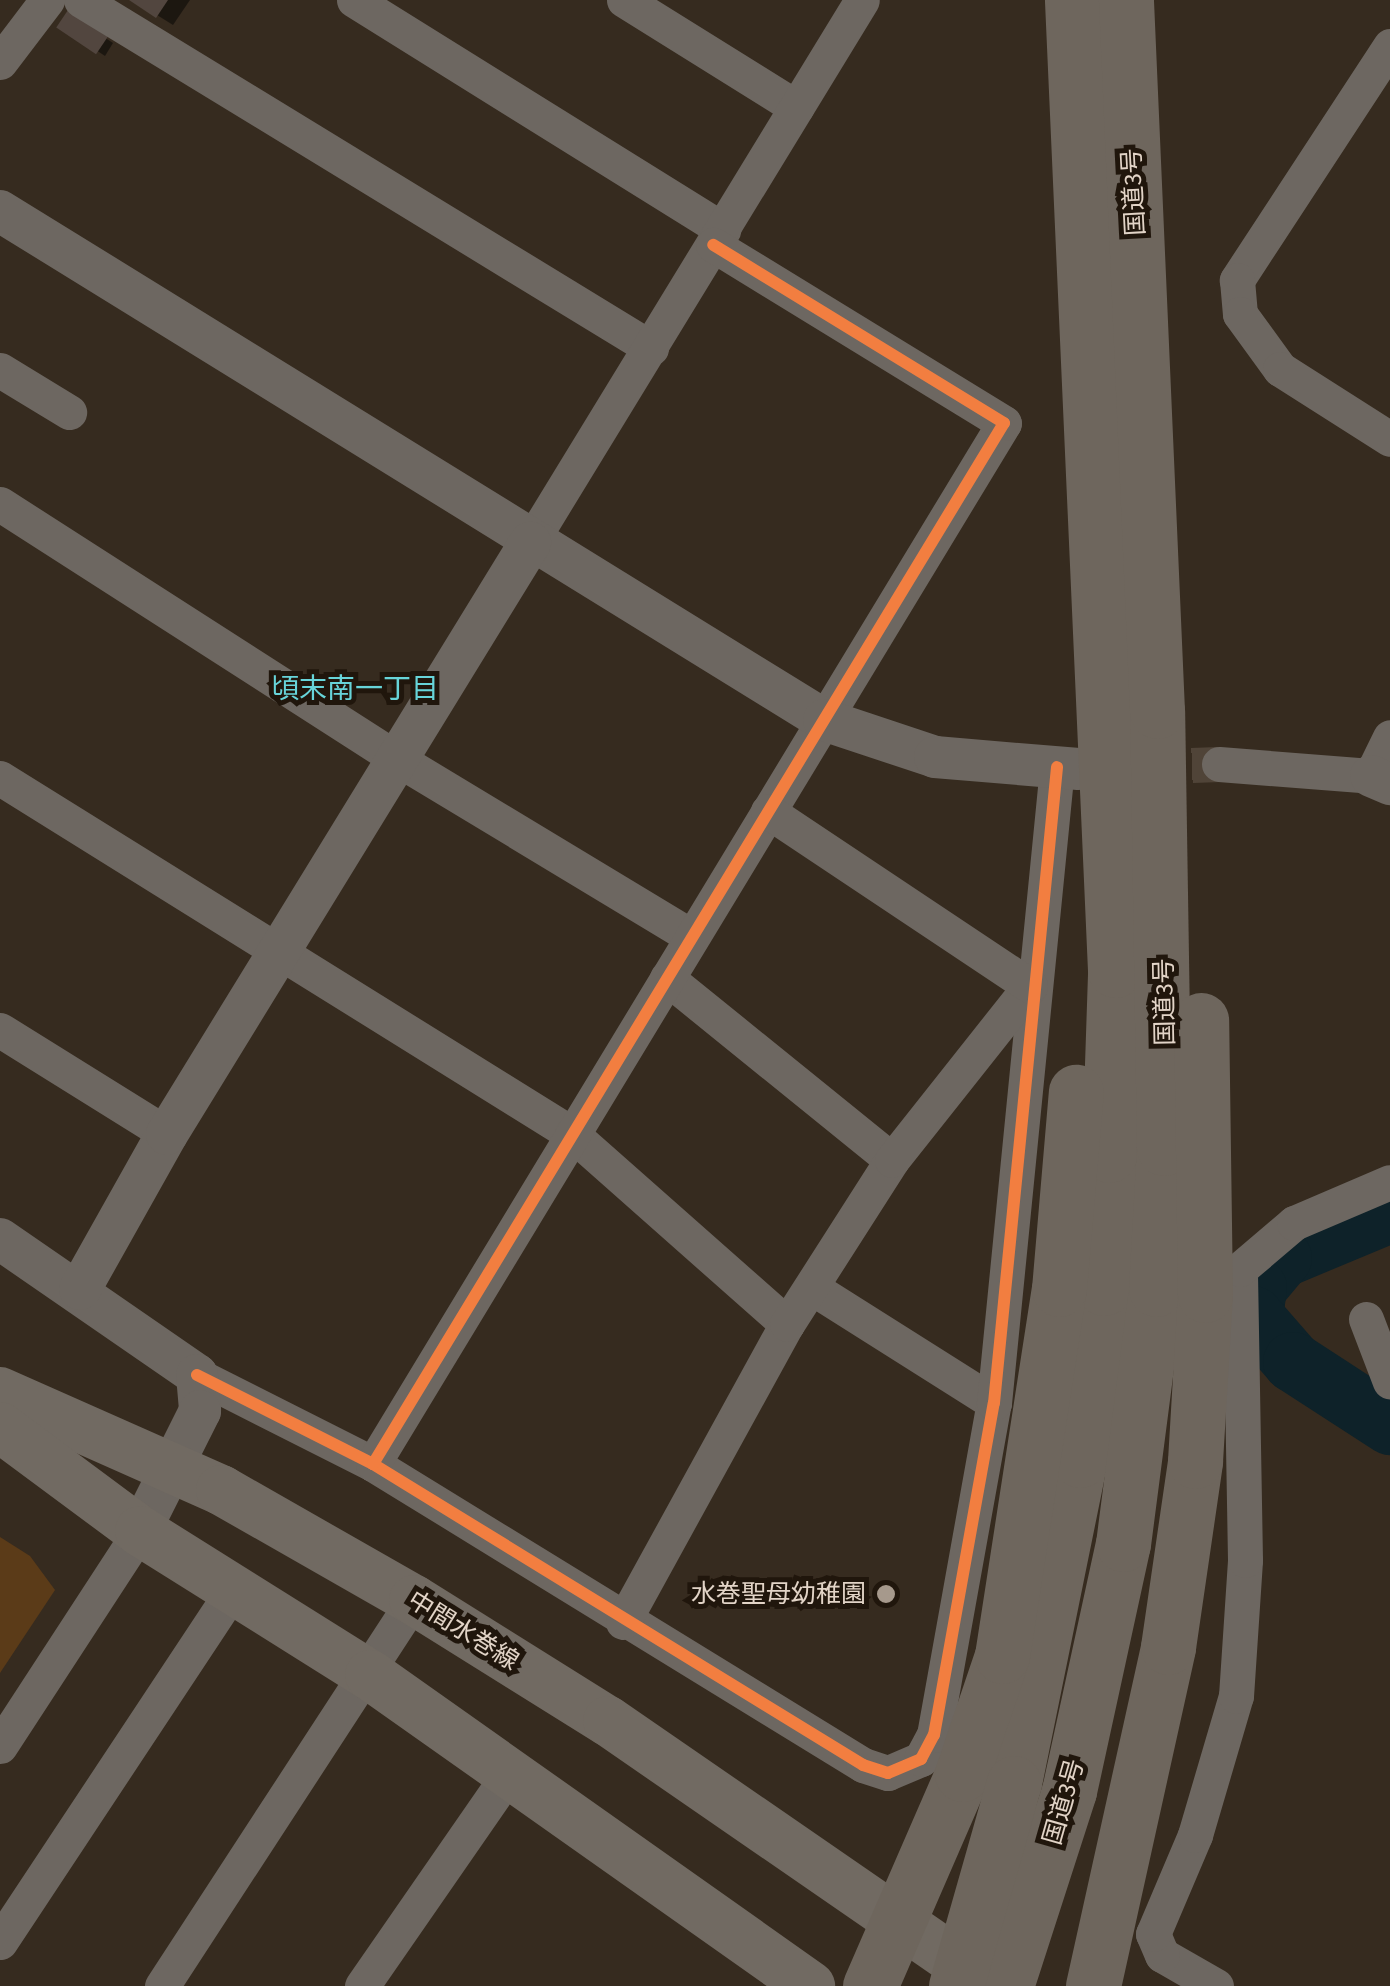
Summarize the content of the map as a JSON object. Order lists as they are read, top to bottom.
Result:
{
  "streets": {
    "highway": ["国道3号"],
    "main road": ["中間水巻線"]
  },
  "districts": ["頃末南一丁目"],
  "places": ["水巻聖母幼稚園"]
}
